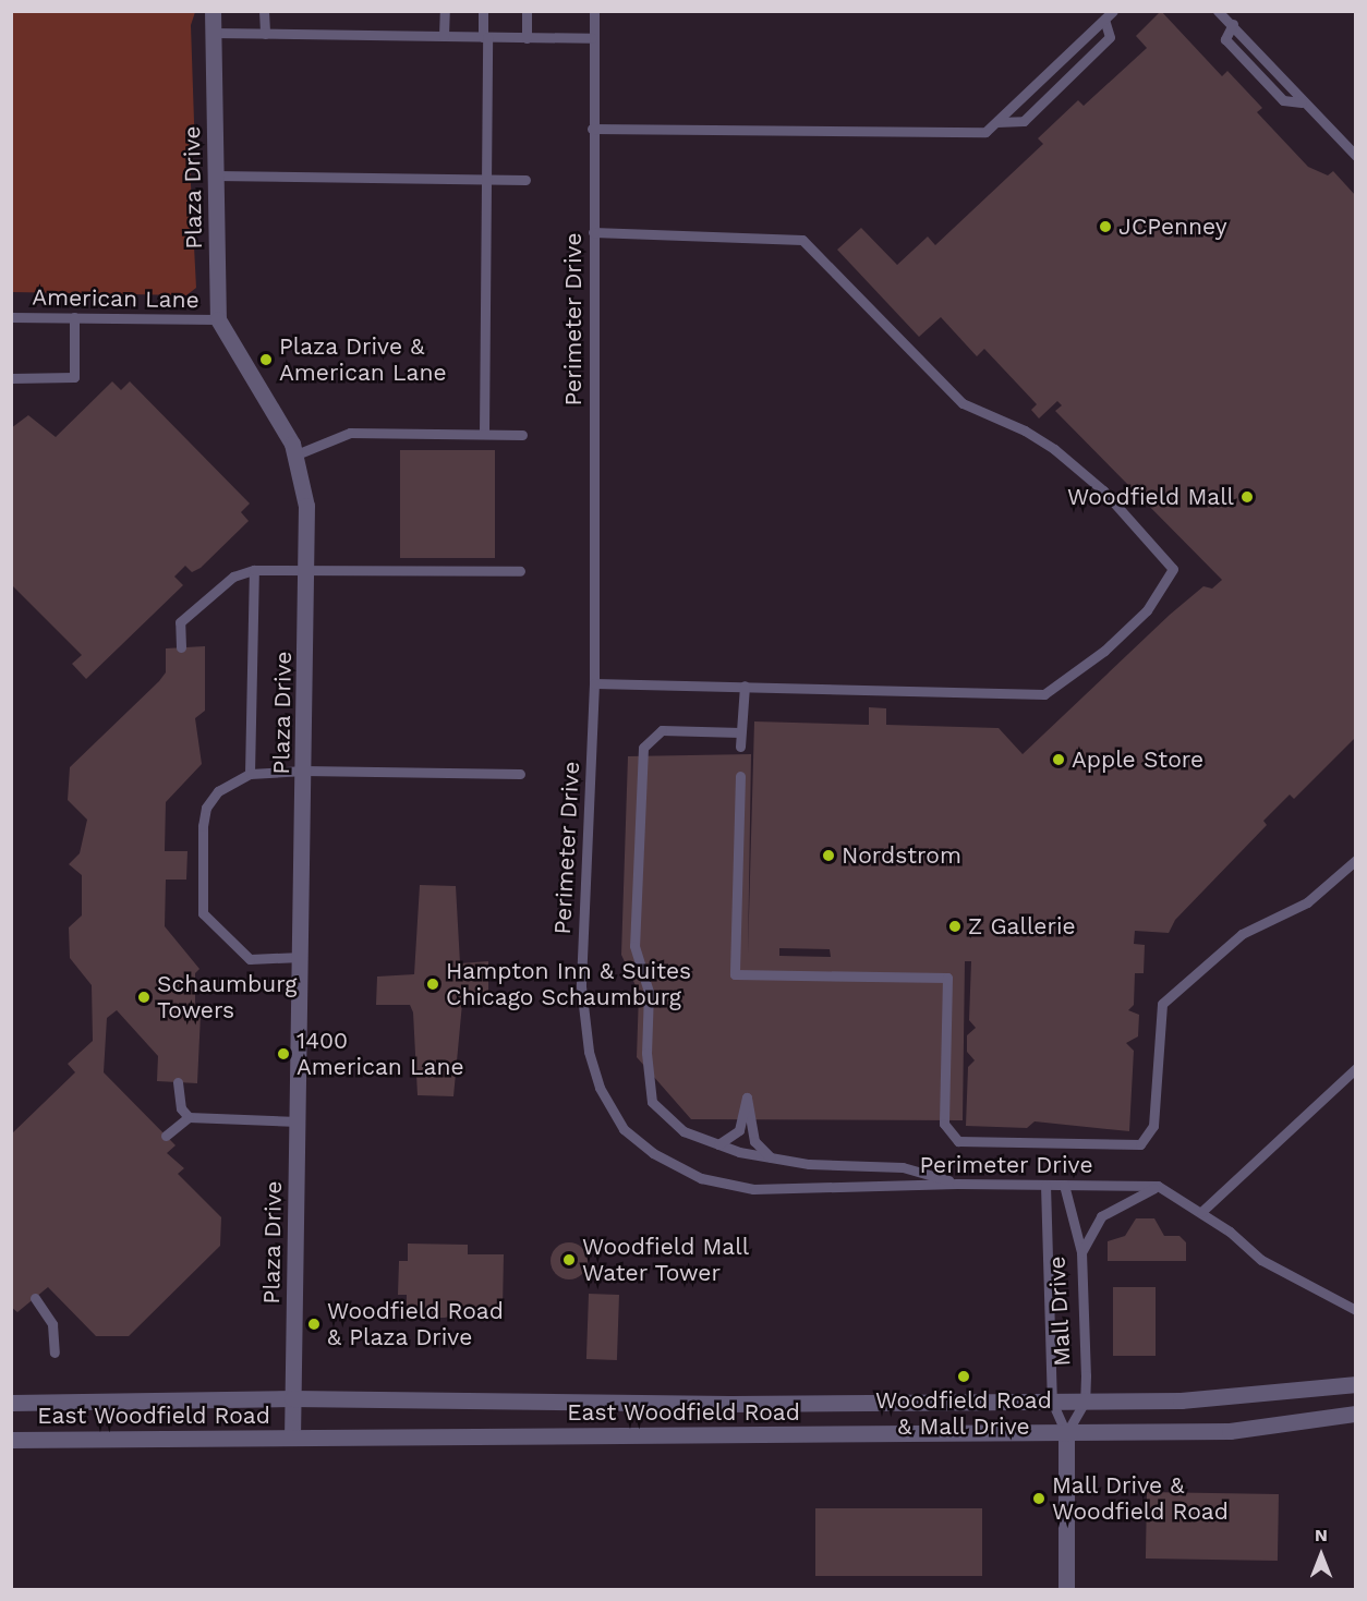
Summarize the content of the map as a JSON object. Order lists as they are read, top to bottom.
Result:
{
  "streets": {
    "street": ["Plaza Drive", "Mall Drive", "East Woodfield Road"],
    "lane": ["American Lane", "Perimeter Drive"]
  },
  "crossings": [
    ["Plaza Drive", "American Lane"],
    ["Plaza Drive", "East Woodfield Road"],
    ["Perimeter Drive", "Mall Drive"],
    ["Mall Drive", "East Woodfield Road"]
  ],
  "places": [
    "JCPenney",
    "Plaza Drive & American Lane",
    "Woodfield Mall",
    "Apple Store",
    "Nordstrom",
    "Z Gallerie",
    "Hampton Inn & Suites Chicago Schaumburg",
    "Schaumburg Towers",
    "1400 American Lane",
    "Woodfield Mall Water Tower",
    "Woodfield Road & Plaza Drive",
    "Woodfield Road & Mall Drive",
    "Mall Drive & Woodfield Road"
  ],
  "north": "top"
}
